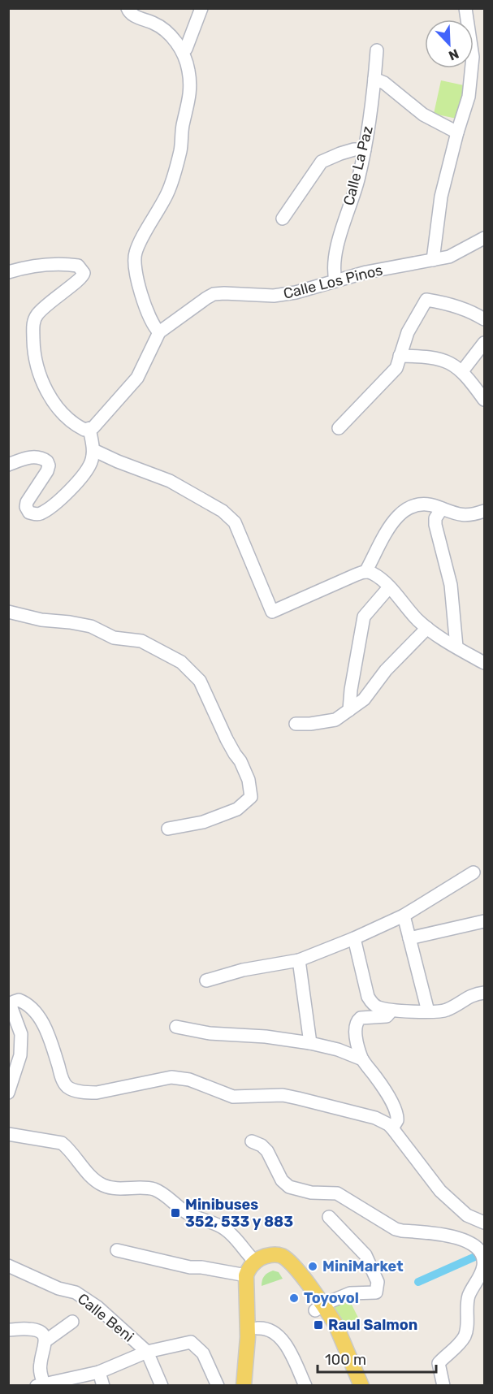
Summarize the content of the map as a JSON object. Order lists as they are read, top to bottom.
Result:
{
  "streets": {
    "street": ["Calle La Paz", "Calle Los Pinos", "Calle Beni"]
  },
  "crossings": [
    ["Calle La Paz", "Calle Los Pinos"]
  ],
  "places": {
    "transit": ["Minibuses 352, 533 y 883", "Raul Salmon"],
    "other": ["MiniMarket", "Toyovol"]
  },
  "scale_bar": "100 m",
  "north": "bottom right"
}
